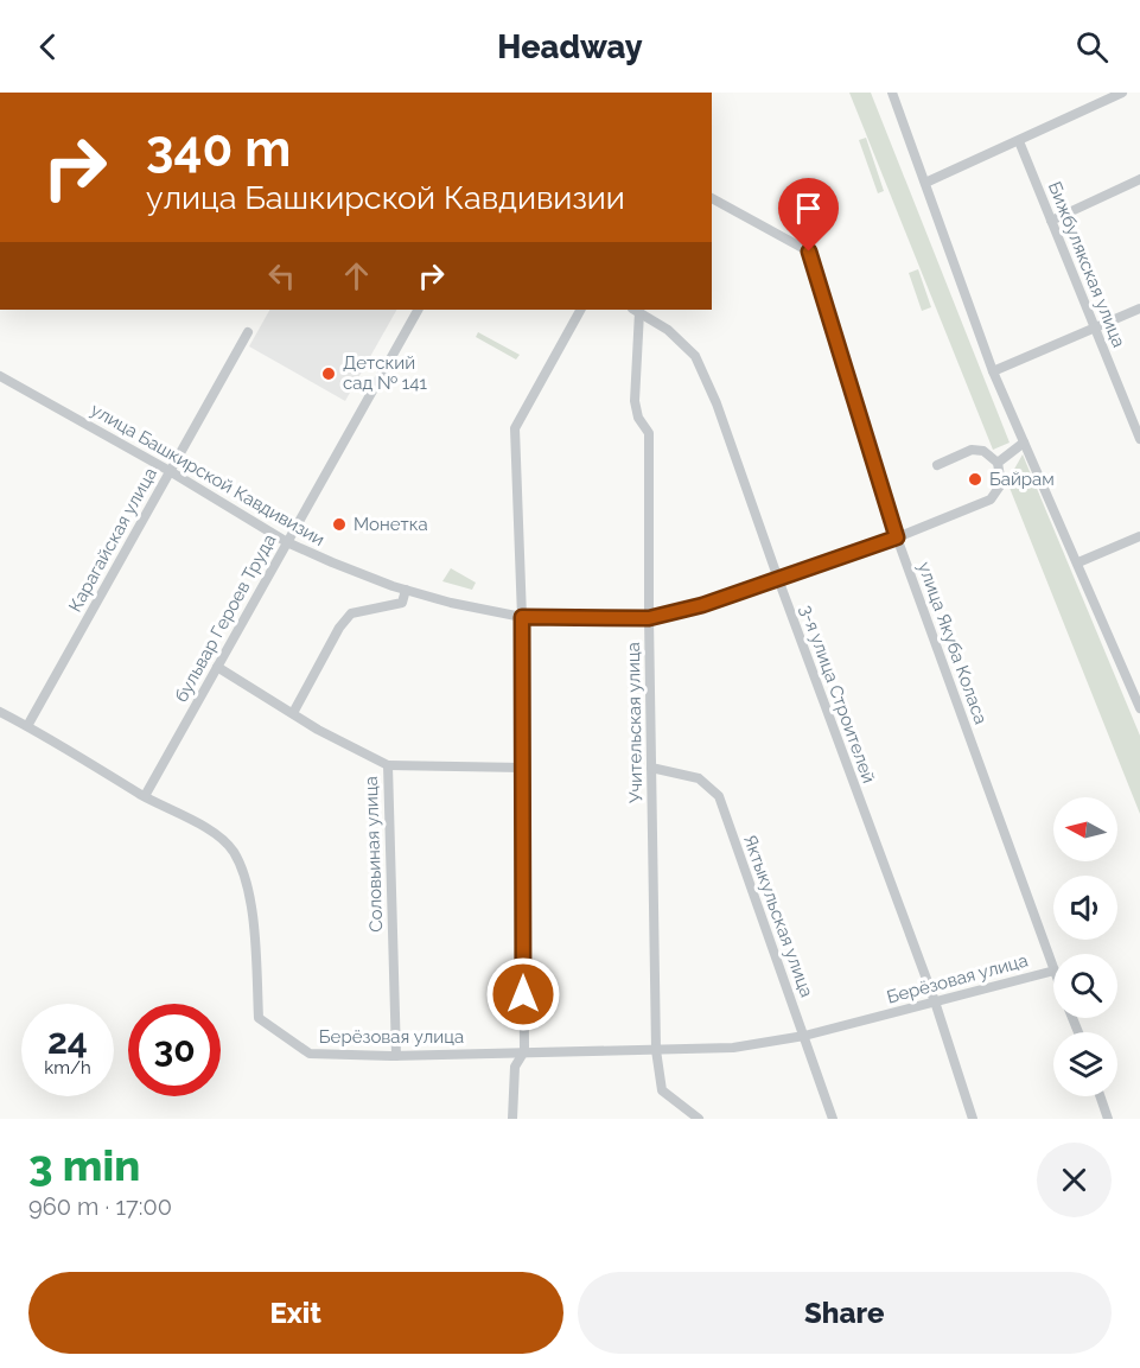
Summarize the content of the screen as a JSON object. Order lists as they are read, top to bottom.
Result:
{
  "streets": {
    "street": [
      "Бижбулякская улица",
      "улица Башкирской Кавдивизии",
      "Карагайская улица",
      "бульвар Героев Труда",
      "улица Якуба Коласа",
      "3-я улица Строителей",
      "Учительская улица",
      "Соловьиная улица",
      "Яктыкульская улица",
      "Берёзовая улица"
    ]
  },
  "crossings": [
    ["улица Башкирской Кавдивизии", "Карагайская улица"],
    ["улица Башкирской Кавдивизии", "бульвар Героев Труда"],
    ["улица Башкирской Кавдивизии", "улица Якуба Коласа"],
    ["улица Башкирской Кавдивизии", "3-я улица Строителей"],
    ["улица Башкирской Кавдивизии", "Учительская улица"],
    ["Карагайская улица", "Берёзовая улица"],
    ["бульвар Героев Труда", "Соловьиная улица"],
    ["бульвар Героев Труда", "Берёзовая улица"],
    ["3-я улица Строителей", "Учительская улица"],
    ["3-я улица Строителей", "Берёзовая улица"],
    ["Учительская улица", "Яктыкульская улица"],
    ["Учительская улица", "Берёзовая улица"],
    ["Соловьиная улица", "Берёзовая улица"],
    ["Яктыкульская улица", "Берёзовая улица"]
  ],
  "places": ["Детский сад № 141", "Байрам", "Монетка"],
  "north": "left",
  "page": {
    "header": "Headway",
    "turn": ["340 m", "улица Башкирской Кавдивизии"],
    "speed": "24 km/h",
    "limit": "30",
    "heading": ["3 min", "960 m · 17:00"],
    "buttons": ["Exit", "Share"]
  }
}
